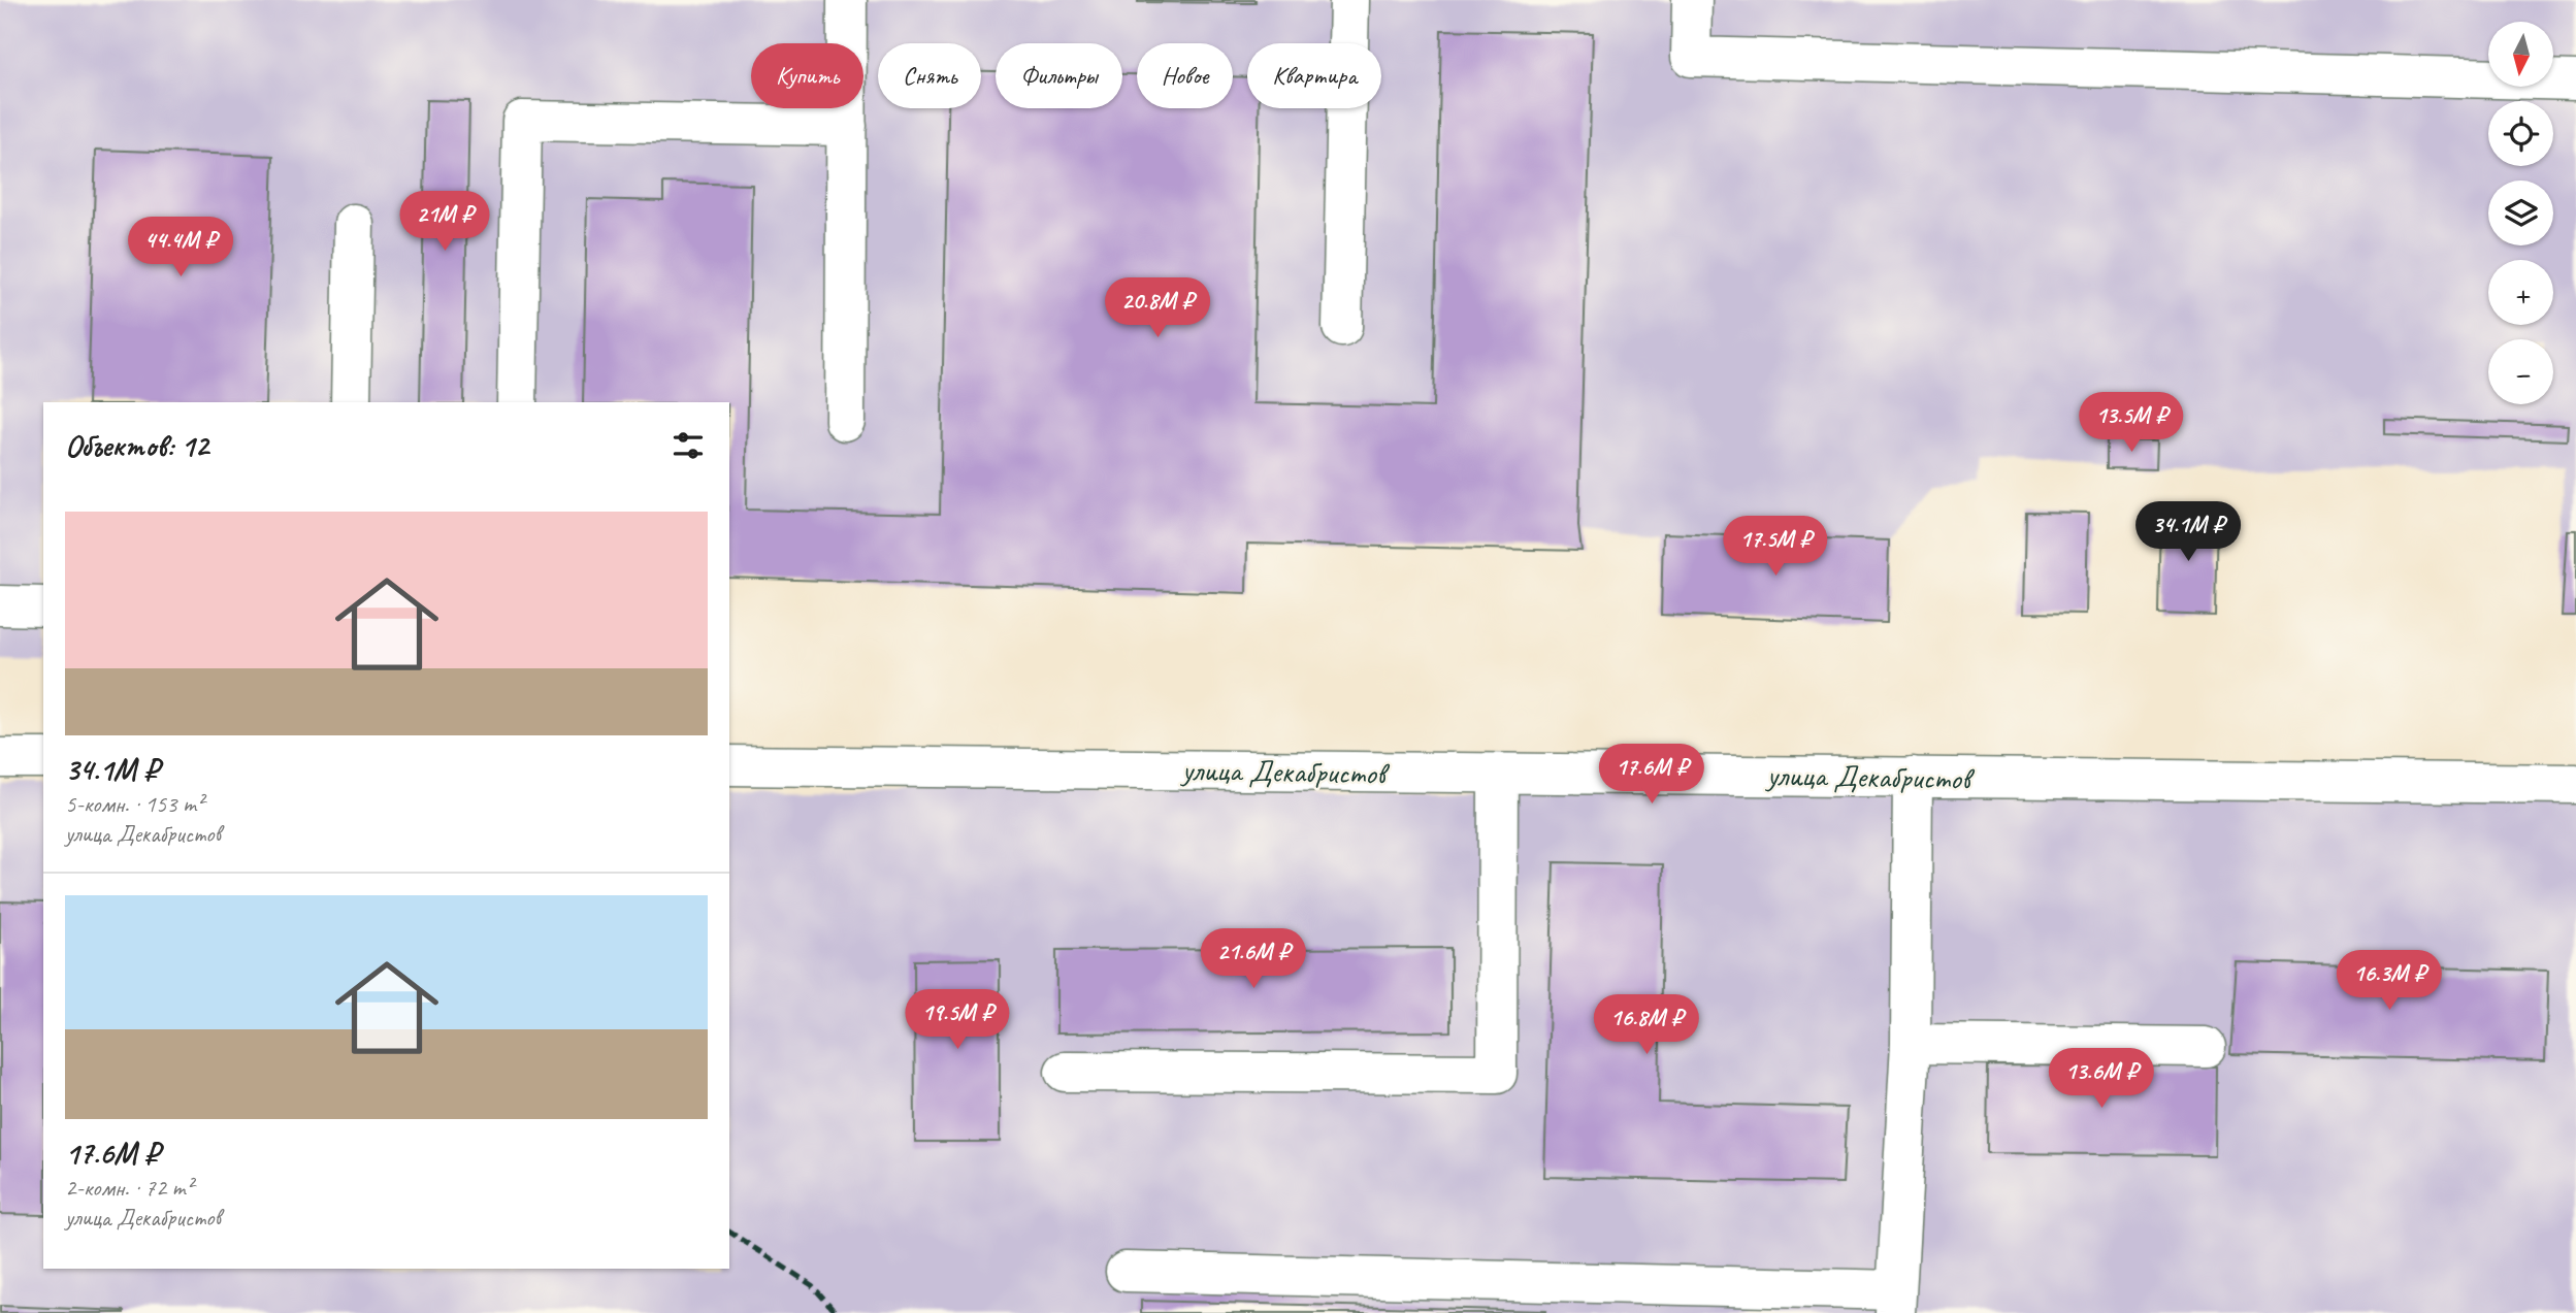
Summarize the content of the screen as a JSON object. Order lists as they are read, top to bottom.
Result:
{
  "streets": {
    "street": ["улица Декабристов"]
  },
  "north": "bottom",
  "page": {
    "map_buttons": ["+", "−"],
    "chip": [
      "Купить",
      "Снять",
      "Фильтры",
      "Новое",
      "Квартира"
    ],
    "price": [
      "21M ₽",
      "44.4M ₽",
      "20.8M ₽",
      "13.5M ₽",
      "34.1M ₽",
      "17.5M ₽",
      "17.6M ₽",
      "21.6M ₽",
      "16.3M ₽",
      "19.5M ₽",
      "16.8M ₽",
      "13.6M ₽"
    ],
    "heading": "Объектов: 12",
    "list": [
      {
        "name": "34.1M ₽",
        "note": "5-комн. · 153 m² · улица Декабристов"
      },
      {
        "name": "17.6M ₽",
        "note": "2-комн. · 72 m² · улица Декабристов"
      }
    ]
  }
}
